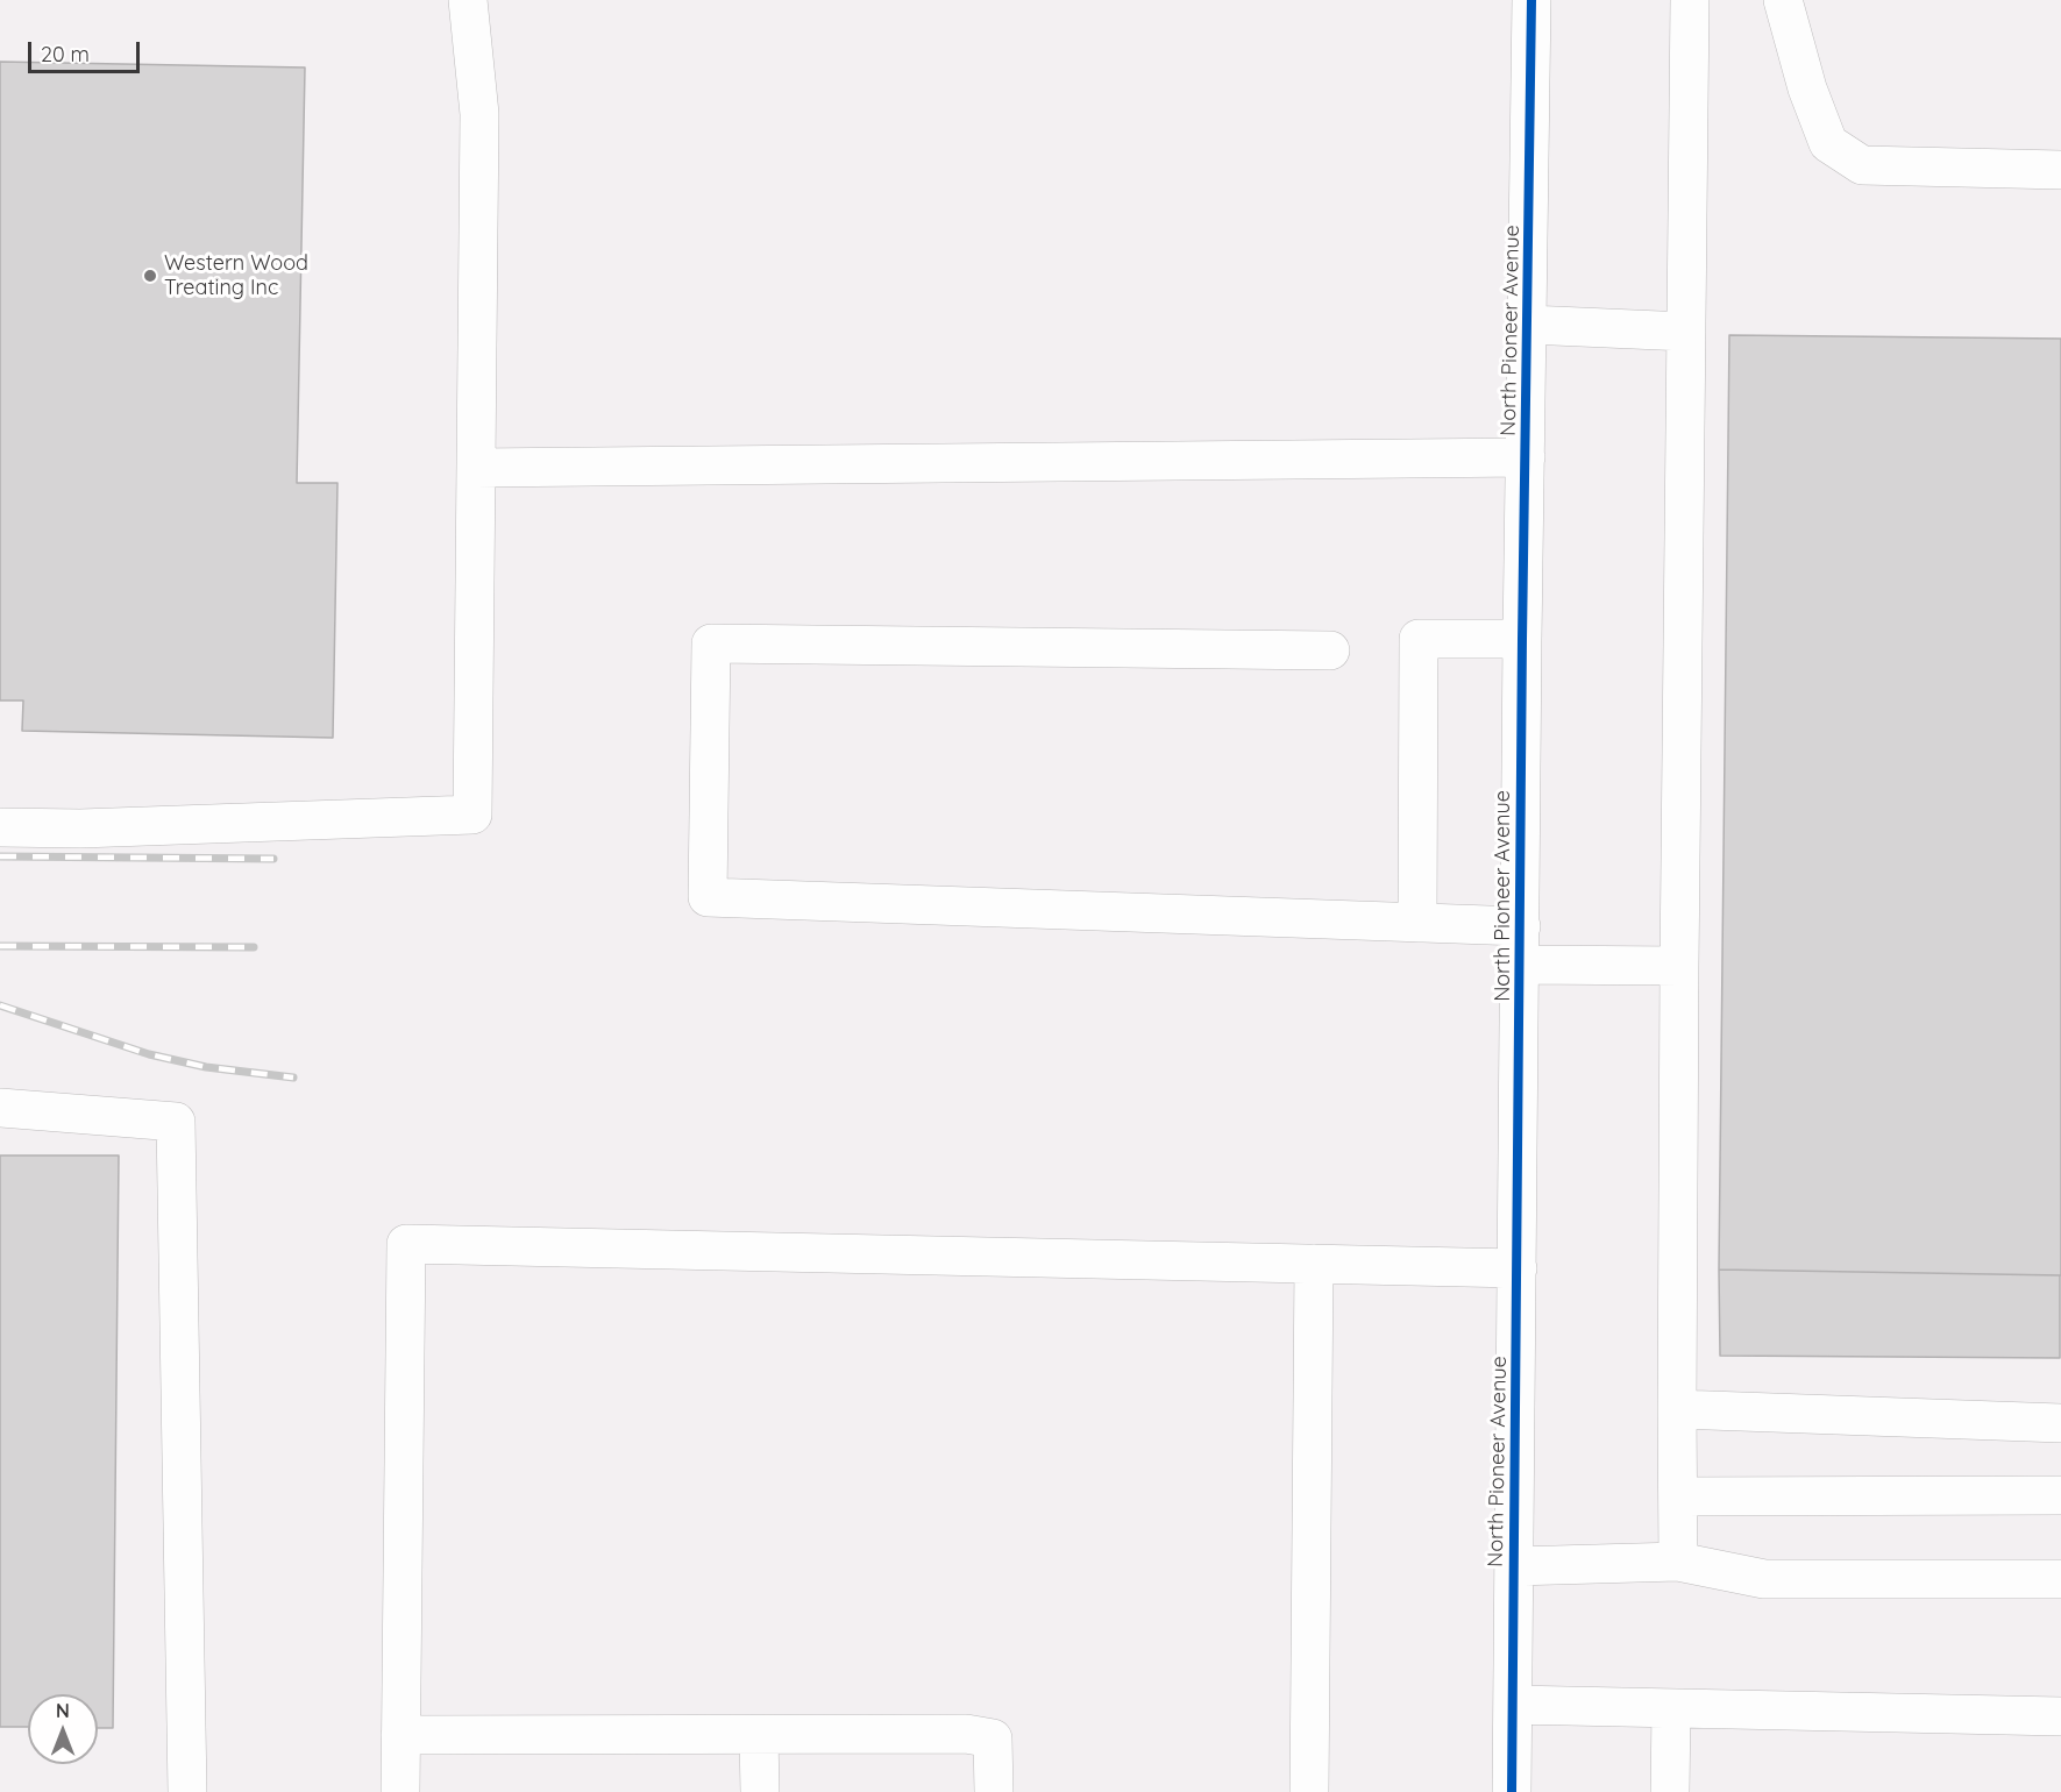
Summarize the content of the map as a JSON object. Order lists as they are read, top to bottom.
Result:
{
  "streets": {
    "street": ["North Pioneer Avenue"]
  },
  "places": ["Western Wood Treating Inc"],
  "scale_bar": "20 m",
  "north": "top"
}
